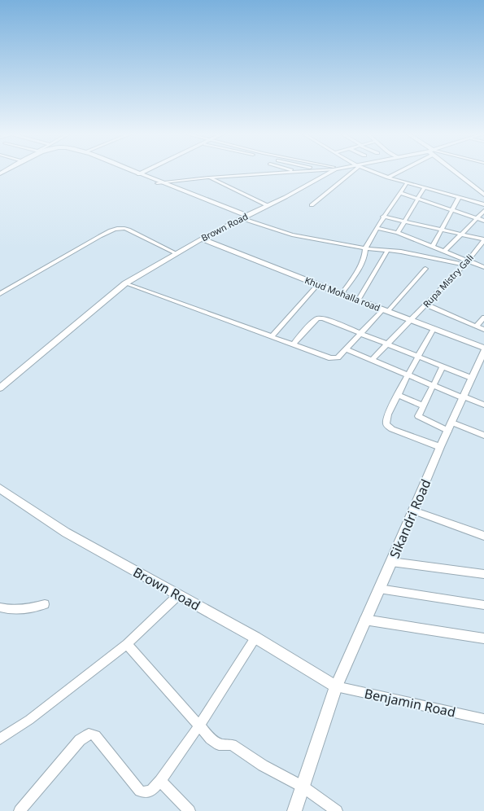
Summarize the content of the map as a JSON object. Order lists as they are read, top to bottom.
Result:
{
  "streets": {
    "street": [
      "Brown Road",
      "Rupa Mistry Gali",
      "Khud Mohalla road",
      "Sikandri Road",
      "Benjamin Road"
    ]
  },
  "crossings": [
    ["Brown Road", "Khud Mohalla road"],
    ["Brown Road", "Sikandri Road"],
    ["Brown Road", "Benjamin Road"],
    ["Rupa Mistry Gali", "Khud Mohalla road"],
    ["Sikandri Road", "Benjamin Road"]
  ]
}
